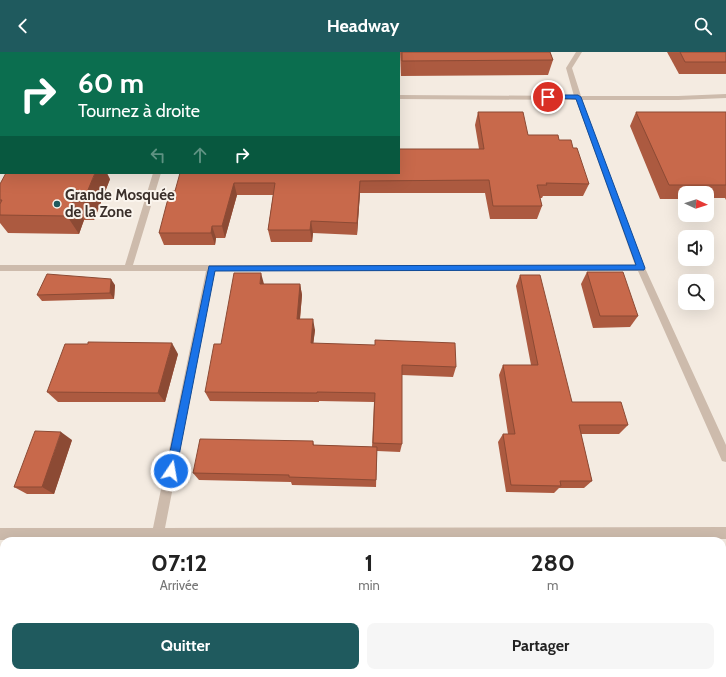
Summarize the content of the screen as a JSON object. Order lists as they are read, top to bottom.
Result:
{
  "places": ["Grande Mosquée de la Zone"],
  "north": "right",
  "page": {
    "header": "Headway",
    "turn": ["60 m", "Tournez à droite"],
    "eta": [
      "07:12",
      "Arrivée",
      "1",
      "min",
      "280",
      "m"
    ],
    "buttons": ["Quitter", "Partager"]
  }
}
